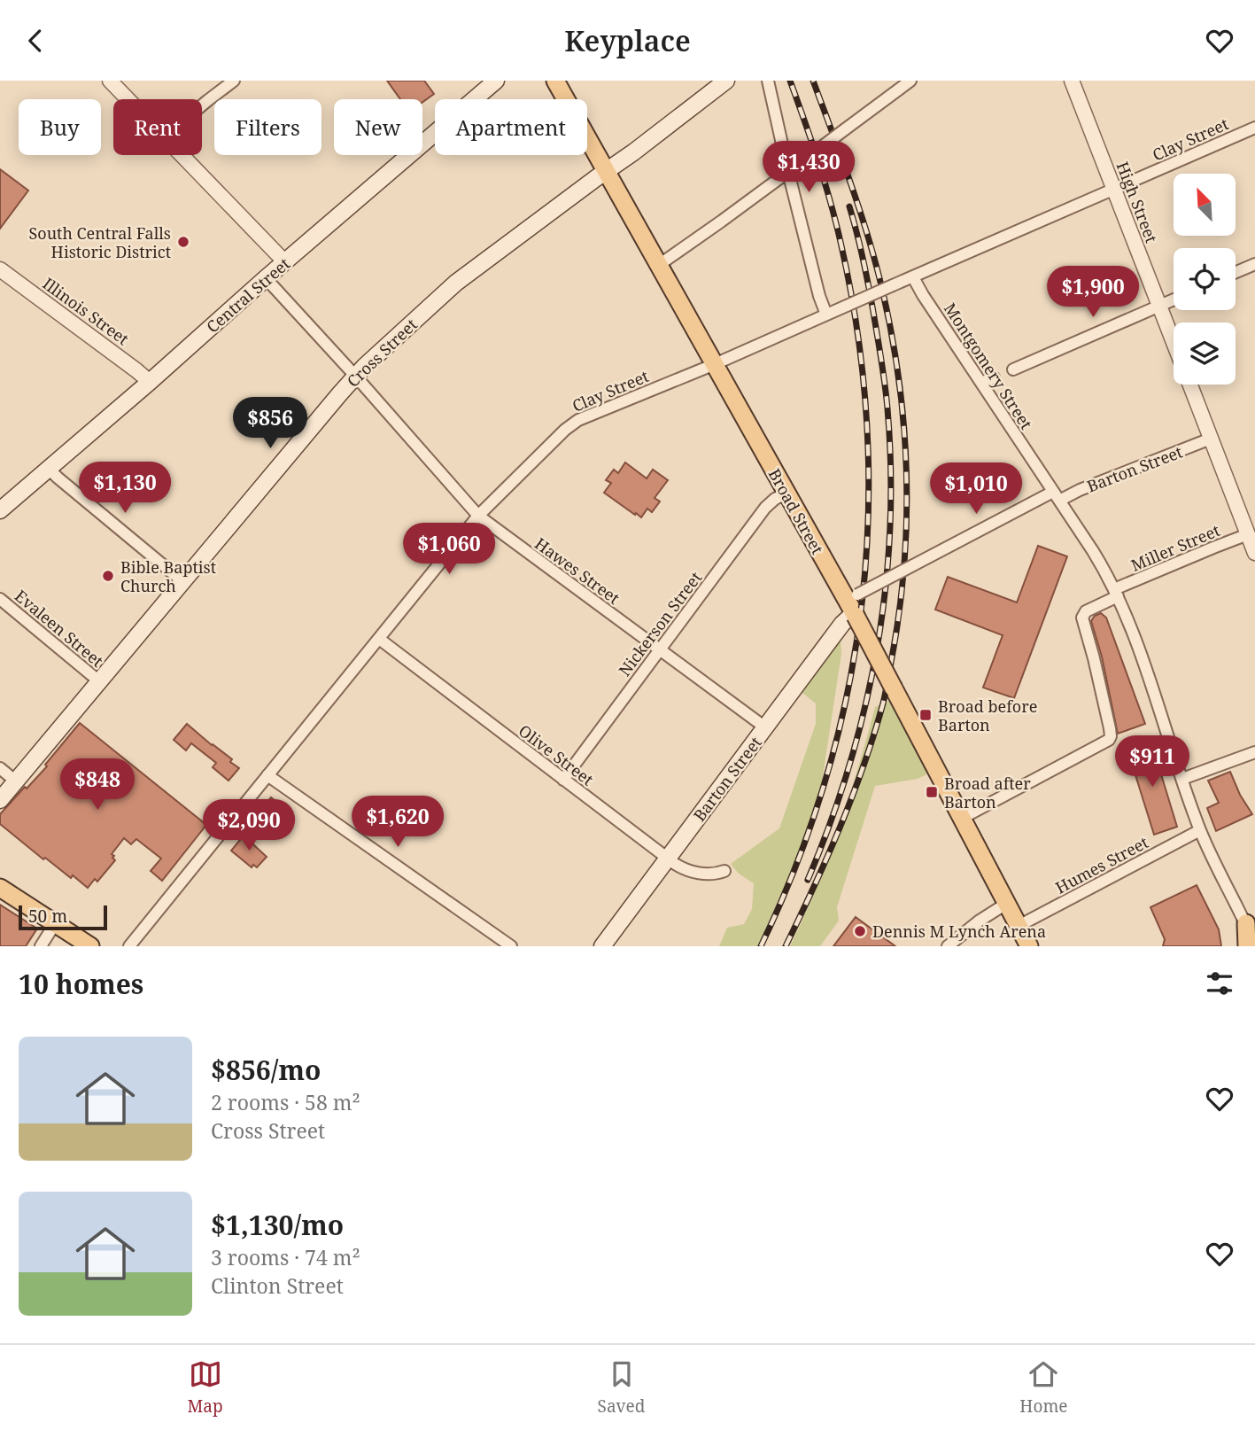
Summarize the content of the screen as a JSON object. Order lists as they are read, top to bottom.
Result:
{
  "streets": {
    "main road": [
      "Central Street",
      "Cross Street",
      "Barton Street",
      "Broad Street"
    ],
    "street": [
      "Clay Street",
      "High Street",
      "Illinois Street",
      "Montgomery Street",
      "Miller Street",
      "Hawes Street",
      "Nickerson Street",
      "Evaleen Street",
      "Olive Street",
      "Humes Street"
    ]
  },
  "crossings": [
    ["Clay Street", "High Street"],
    ["Clay Street", "Montgomery Street"],
    ["Clay Street", "Broad Street"],
    ["Clay Street", "Hawes Street"],
    ["Clay Street", "Olive Street"],
    ["High Street", "Barton Street"],
    ["High Street", "Miller Street"],
    ["Central Street", "Illinois Street"],
    ["Central Street", "Hawes Street"],
    ["Cross Street", "Broad Street"],
    ["Cross Street", "Hawes Street"],
    ["Cross Street", "Evaleen Street"],
    ["Montgomery Street", "Barton Street"],
    ["Montgomery Street", "Miller Street"],
    ["Montgomery Street", "Humes Street"],
    ["Barton Street", "Broad Street"],
    ["Barton Street", "Hawes Street"],
    ["Barton Street", "Olive Street"],
    ["Broad Street", "Miller Street"],
    ["Broad Street", "Nickerson Street"],
    ["Broad Street", "Humes Street"],
    ["Hawes Street", "Nickerson Street"],
    ["Nickerson Street", "Olive Street"]
  ],
  "places": {
    "other": ["South Central Falls Historic District", "Bible Baptist Church", "Dennis M Lynch Arena"],
    "transit": ["Broad before Barton", "Broad after Barton"]
  },
  "scale_bar": "50 m",
  "north": "top left",
  "page": {
    "header": "Keyplace",
    "chip": [
      "Buy",
      "Rent",
      "Filters",
      "New",
      "Apartment"
    ],
    "price": [
      "$1,430",
      "$1,900",
      "$856",
      "$1,130",
      "$1,010",
      "$1,060",
      "$911",
      "$848",
      "$1,620",
      "$2,090"
    ],
    "scale": "50 m",
    "heading": "10 homes",
    "list": [
      {
        "name": "$856/mo",
        "note": "2 rooms · 58 m² · Cross Street"
      },
      {
        "name": "$1,130/mo",
        "note": "3 rooms · 74 m² · Clinton Street"
      }
    ],
    "tabs": ["Map", "Saved", "Home"]
  }
}
